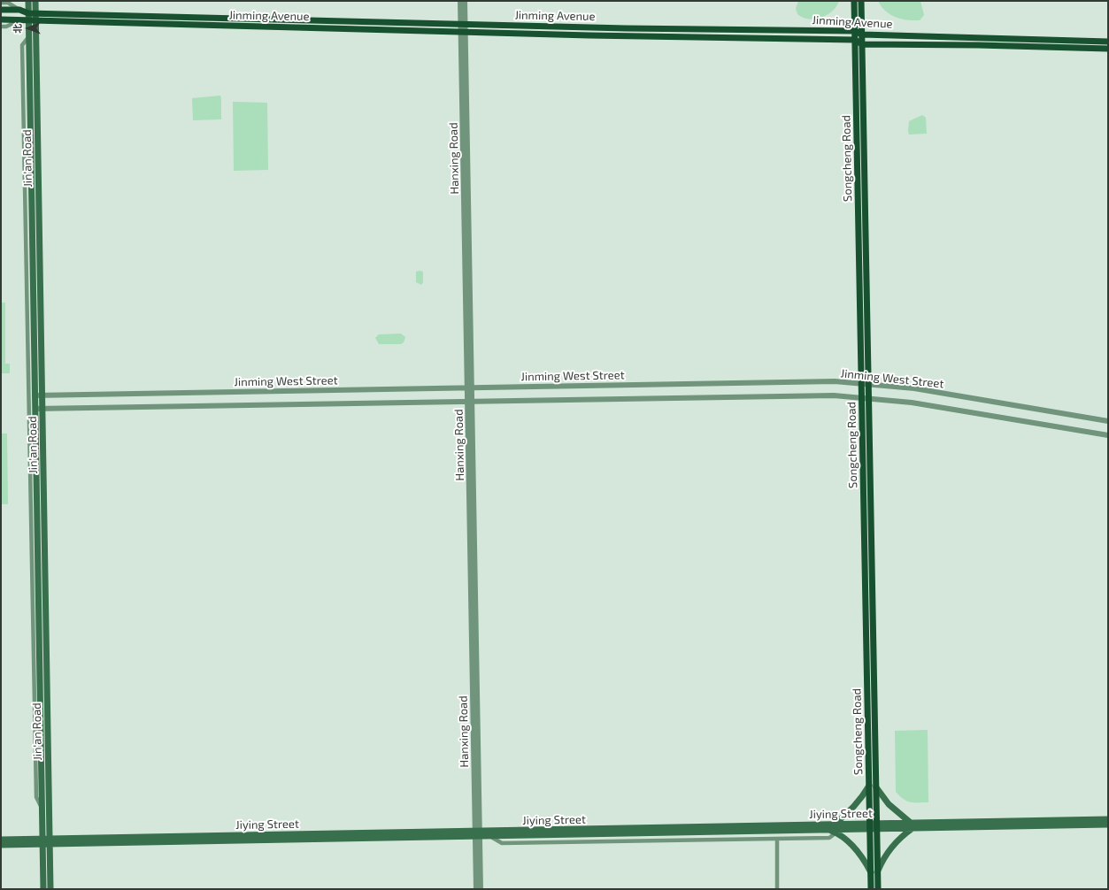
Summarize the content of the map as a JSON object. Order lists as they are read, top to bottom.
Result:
{
  "streets": {
    "main road": [
      "Jinming Avenue",
      "Jin'an Road",
      "Songcheng Road",
      "Jiying Street"
    ],
    "street": ["Hanxing Road", "Jinming West Street"]
  },
  "crossings": [
    ["Jinming Avenue", "Jin'an Road"],
    ["Jinming Avenue", "Hanxing Road"],
    ["Jinming Avenue", "Songcheng Road"],
    ["Jin'an Road", "Jinming West Street"],
    ["Jin'an Road", "Jiying Street"],
    ["Hanxing Road", "Jinming West Street"],
    ["Hanxing Road", "Jiying Street"],
    ["Songcheng Road", "Jinming West Street"],
    ["Songcheng Road", "Jiying Street"]
  ],
  "north": "left"
}
